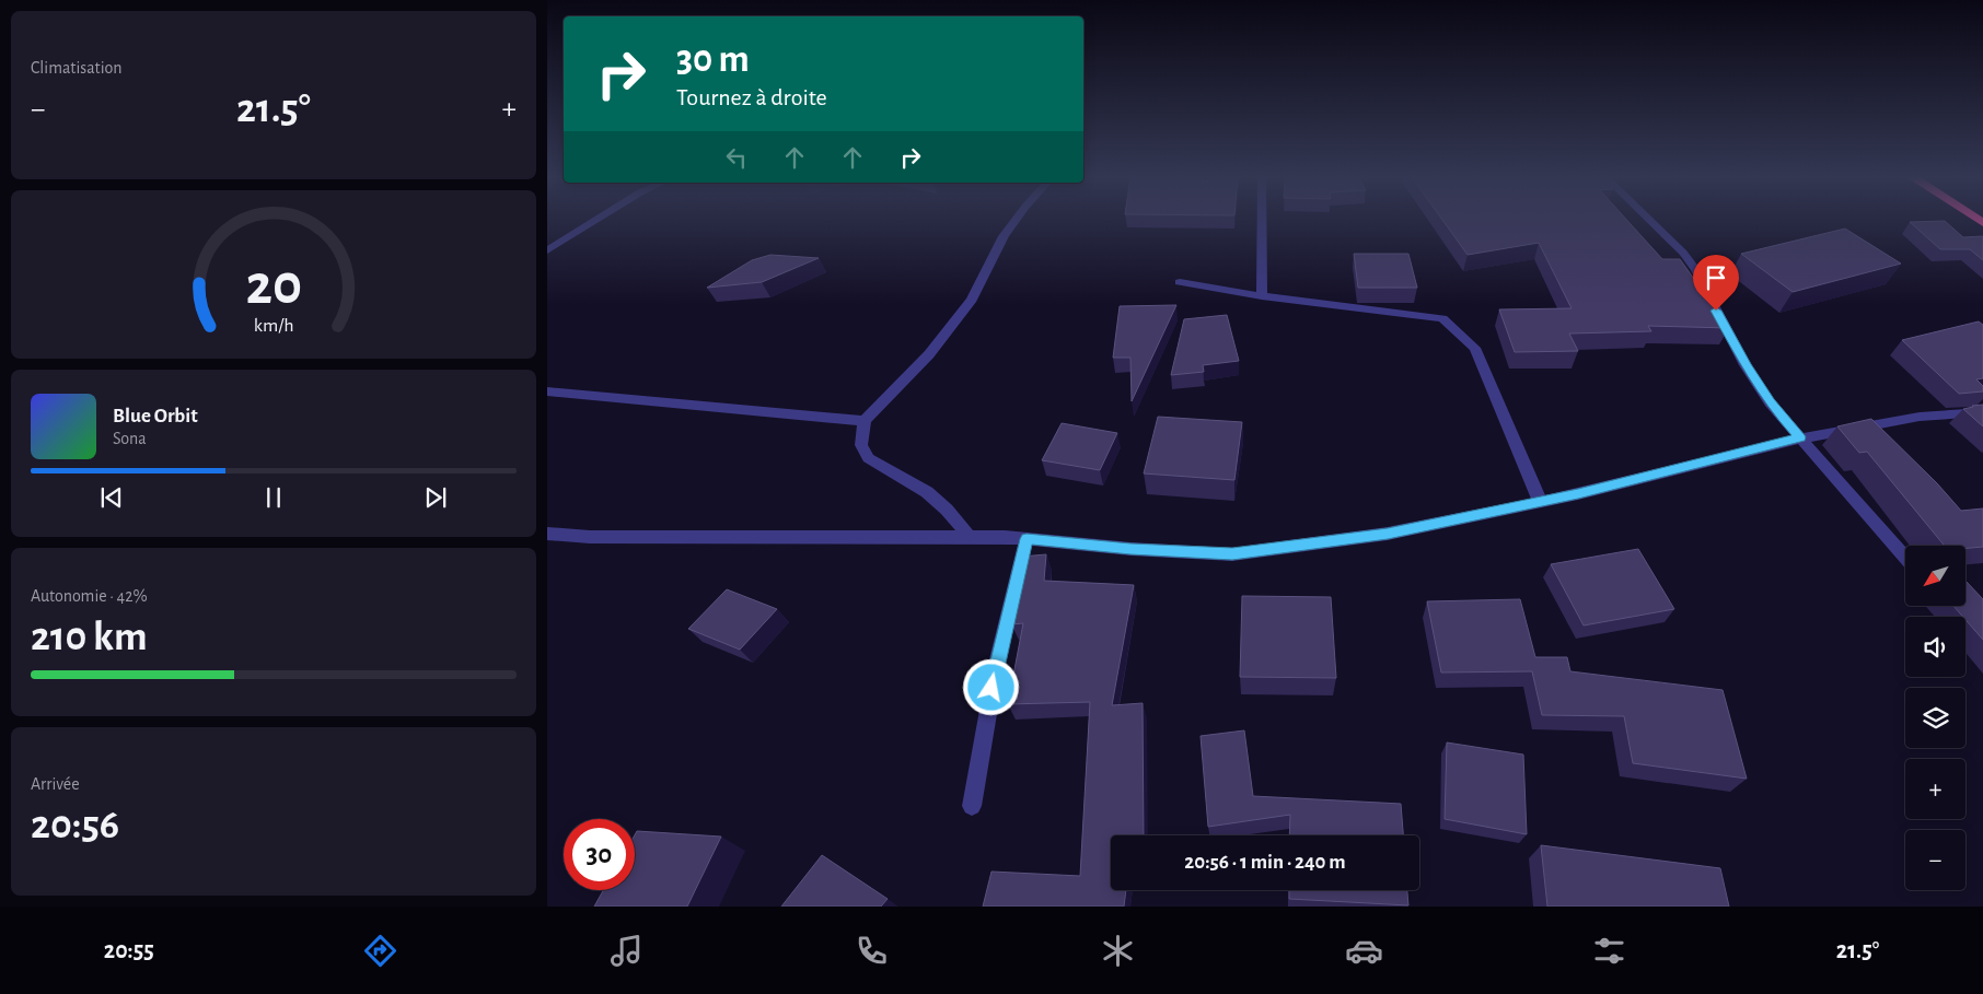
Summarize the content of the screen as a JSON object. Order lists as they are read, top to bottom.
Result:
{
  "north": "bottom left",
  "page": {
    "tile": [
      "Climatisation",
      ["Autonomie · 42%", "210 km"],
      ["Arrivée", "20:56"]
    ],
    "turn": ["30 m", "Tournez à droite"],
    "heat": ["−", "21.5°", "+"],
    "song": ["Blue Orbit", "Sona"],
    "map_buttons": ["+", "−"],
    "limit": "30",
    "trip": "20:56 · 1 min · 240 m",
    "tabs": ["20:55", "21.5°"],
    "gauge": ["20", "km/h"]
  }
}
